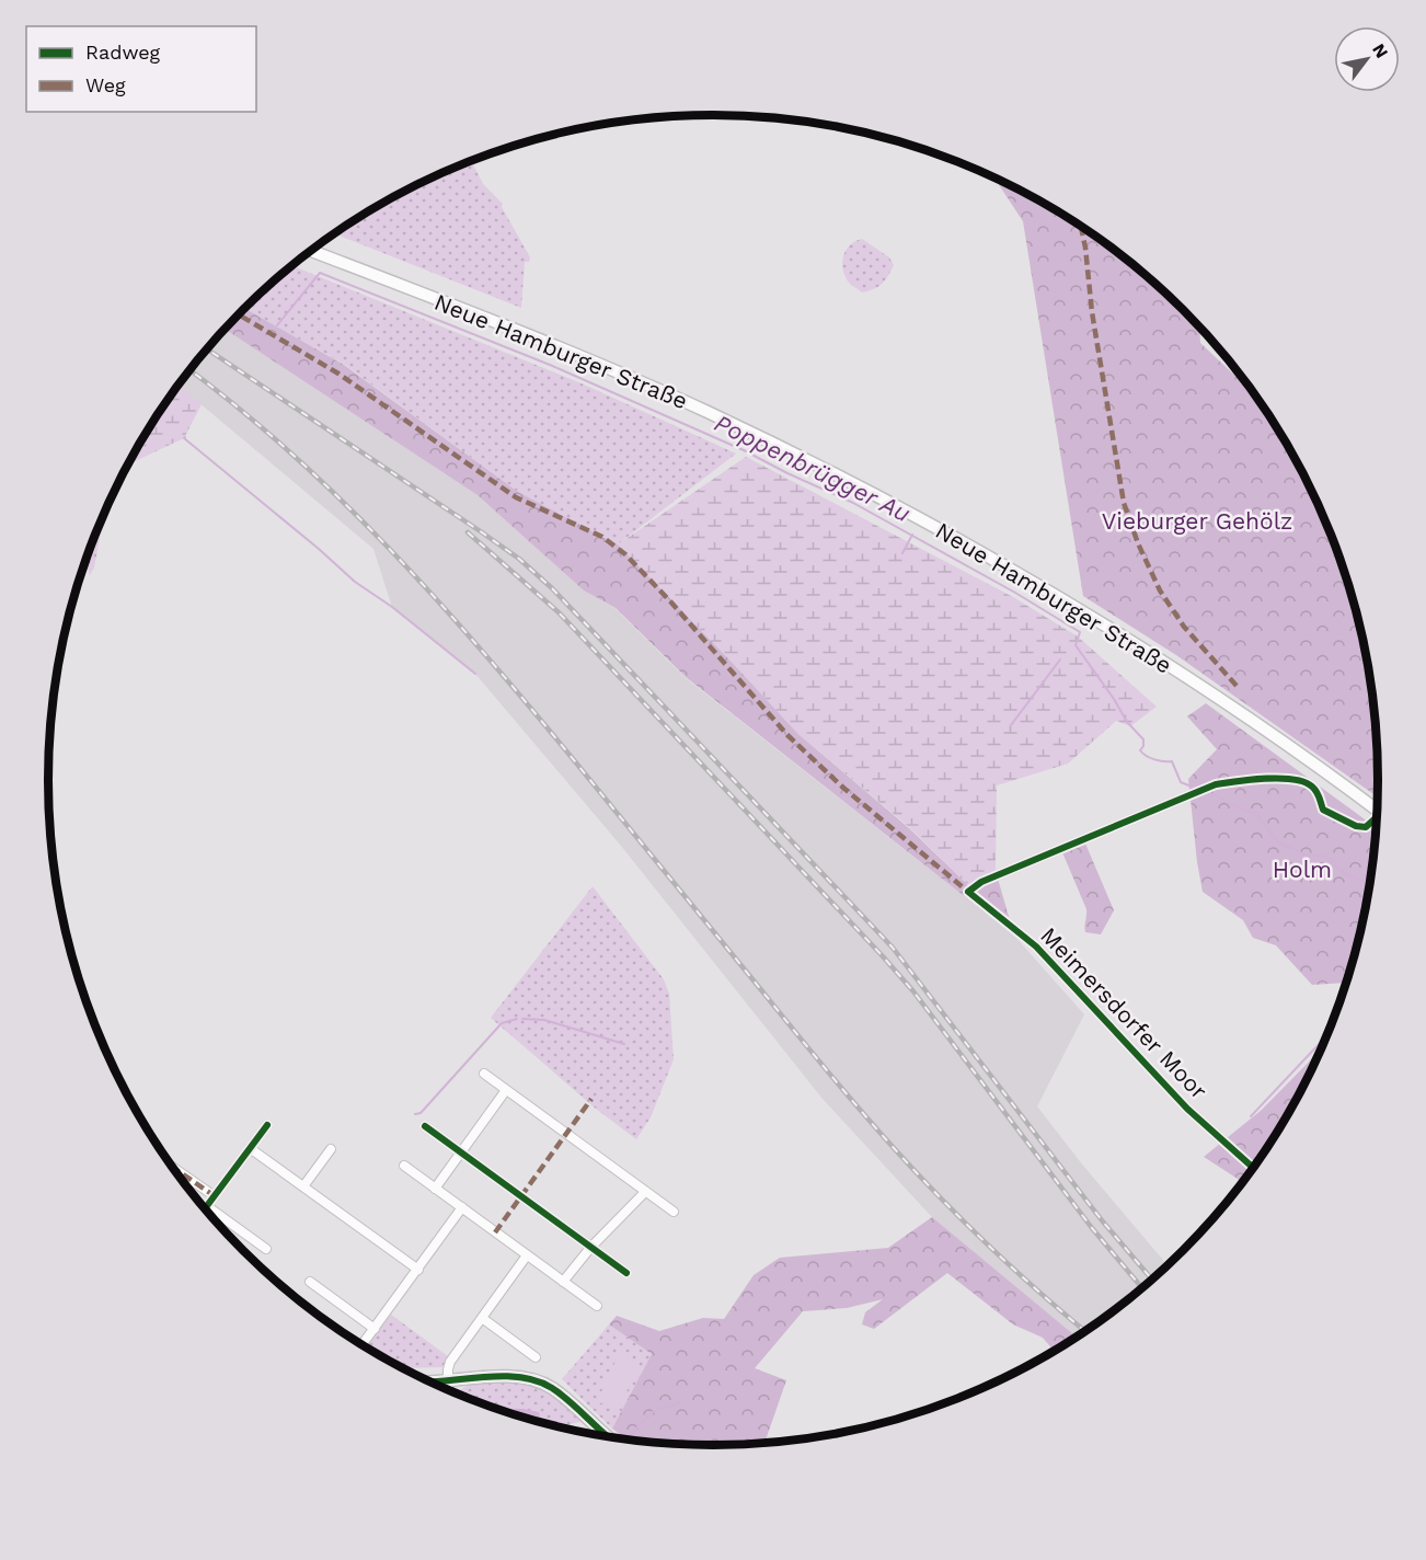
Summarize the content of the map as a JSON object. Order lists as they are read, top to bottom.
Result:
{
  "streets": {
    "main road": ["Neue Hamburger Straße"],
    "street": ["Meimersdorfer Moor"]
  },
  "water": ["Poppenbrügger Au"],
  "parks": ["Vieburger Gehölz", "Holm"],
  "legend": ["Radweg", "Weg"],
  "north": "top right"
}
